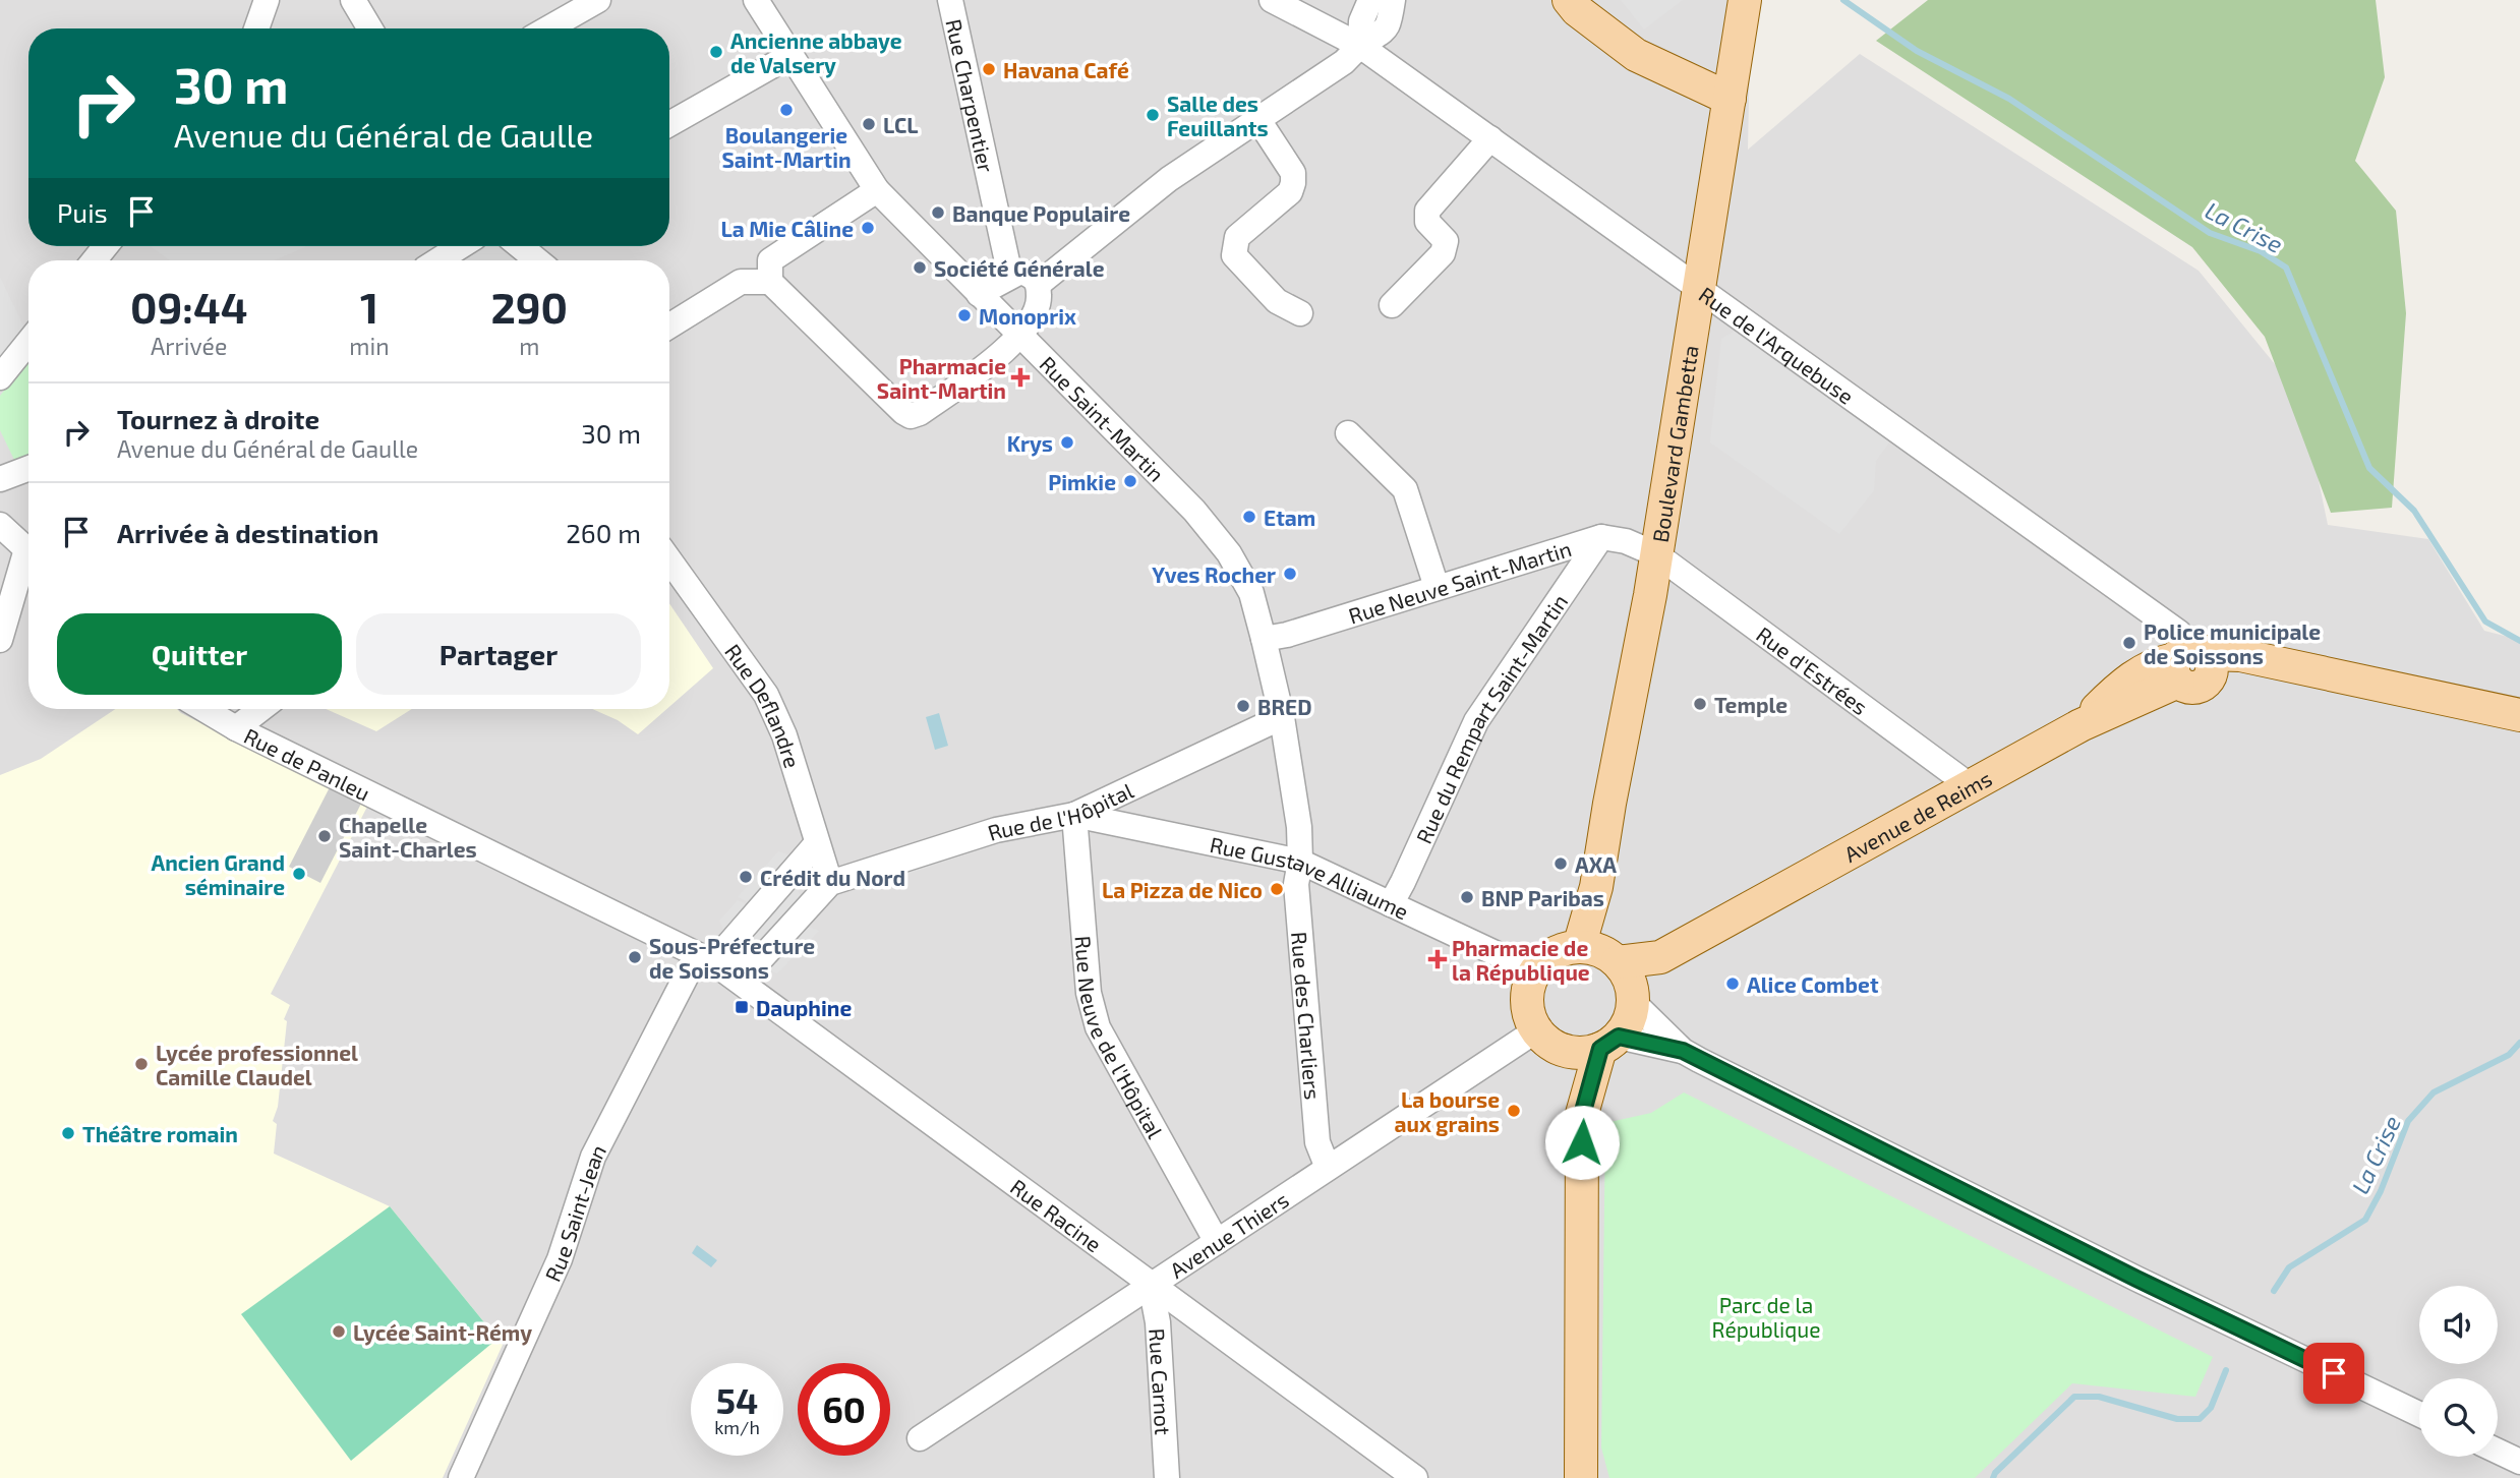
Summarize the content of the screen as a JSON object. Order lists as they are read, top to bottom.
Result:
{
  "streets": {
    "main road": ["Boulevard Gambetta", "Avenue de Reims"],
    "street": [
      "Rue Charpentier",
      "Rue de l'Arquebuse",
      "Rue Saint-Martin",
      "Rue Neuve Saint-Martin",
      "Rue d'Estrées",
      "Rue Deflandre",
      "Rue du Rempart Saint-Martin",
      "Rue de Panleu",
      "Rue de l'Hôpital",
      "Rue Gustave Alliaume",
      "Rue des Charliers",
      "Rue Neuve de l'Hôpital",
      "Rue Saint-Jean",
      "Rue Racine",
      "Avenue Thiers",
      "Rue Carnot"
    ]
  },
  "crossings": [
    ["Rue de l'Arquebuse", "Boulevard Gambetta"],
    ["Rue de l'Arquebuse", "Avenue de Reims"],
    ["Rue Saint-Martin", "Rue Neuve Saint-Martin"],
    ["Rue Saint-Martin", "Rue de l'Hôpital"],
    ["Rue Saint-Martin", "Rue Gustave Alliaume"],
    ["Rue Saint-Martin", "Rue des Charliers"],
    ["Boulevard Gambetta", "Rue Neuve Saint-Martin"],
    ["Boulevard Gambetta", "Rue d'Estrées"],
    ["Boulevard Gambetta", "Avenue de Reims"],
    ["Boulevard Gambetta", "Rue Gustave Alliaume"],
    ["Boulevard Gambetta", "Avenue Thiers"],
    ["Rue Neuve Saint-Martin", "Rue d'Estrées"],
    ["Rue Neuve Saint-Martin", "Rue du Rempart Saint-Martin"],
    ["Rue d'Estrées", "Avenue de Reims"],
    ["Rue Deflandre", "Rue de l'Hôpital"],
    ["Rue Deflandre", "Rue Saint-Jean"],
    ["Rue du Rempart Saint-Martin", "Rue Gustave Alliaume"],
    ["Rue de Panleu", "Rue Saint-Jean"],
    ["Rue de Panleu", "Rue Racine"],
    ["Rue de l'Hôpital", "Rue Gustave Alliaume"],
    ["Rue de l'Hôpital", "Rue Neuve de l'Hôpital"],
    ["Avenue de Reims", "Rue Gustave Alliaume"],
    ["Avenue de Reims", "Avenue Thiers"],
    ["Rue Gustave Alliaume", "Rue des Charliers"],
    ["Rue Gustave Alliaume", "Rue Neuve de l'Hôpital"],
    ["Rue Gustave Alliaume", "Avenue Thiers"],
    ["Rue des Charliers", "Avenue Thiers"],
    ["Rue Neuve de l'Hôpital", "Avenue Thiers"],
    ["Rue Saint-Jean", "Rue Racine"],
    ["Rue Racine", "Avenue Thiers"],
    ["Rue Racine", "Rue Carnot"],
    ["Avenue Thiers", "Rue Carnot"]
  ],
  "water": ["La Crise"],
  "parks": ["Parc de la République"],
  "places": {
    "other": [
      "Ancienne abbaye de Valsery",
      "Havana Café",
      "Boulangerie Saint-Martin",
      "Salle des Feuillants",
      "LCL",
      "Banque Populaire",
      "La Mie Câline",
      "Société Générale",
      "Monoprix",
      "Krys",
      "Pimkie",
      "Etam",
      "Yves Rocher",
      "Police municipale de Soissons",
      "Temple",
      "BRED",
      "Chapelle Saint-Charles",
      "AXA",
      "Ancien Grand séminaire",
      "Crédit du Nord",
      "La Pizza de Nico",
      "BNP Paribas",
      "Sous-Préfecture de Soissons",
      "Alice Combet",
      "Lycée professionnel Camille Claudel",
      "La bourse aux grains",
      "Théâtre romain",
      "Lycée Saint-Rémy"
    ],
    "health": ["Pharmacie Saint-Martin", "Pharmacie de la République"],
    "transit": ["Dauphine"]
  },
  "page": {
    "turn": ["30 m", "Avenue du Général de Gaulle"],
    "then": "Puis",
    "eta": [
      "09:44",
      "Arrivée",
      "1",
      "min",
      "290",
      "m"
    ],
    "list": [
      {
        "name": "Tournez à droite",
        "note": "Avenue du Général de Gaulle",
        "value": "30 m"
      },
      {
        "name": "Arrivée à destination",
        "value": "260 m"
      }
    ],
    "buttons": ["Quitter", "Partager"],
    "speed": "54 km/h",
    "limit": "60"
  }
}
